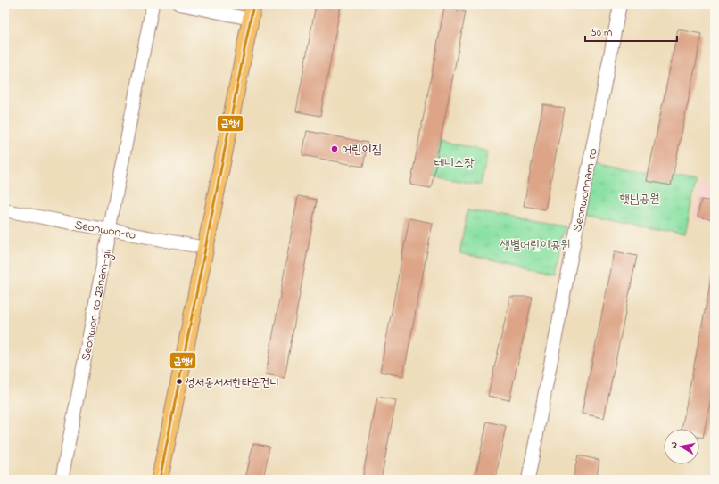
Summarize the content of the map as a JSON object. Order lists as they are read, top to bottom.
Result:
{
  "streets": {
    "street": ["Seonwonnam-ro", "Seonwon-ro", "Seonwon-ro 23nam-gil"]
  },
  "crossings": [
    ["Seonwon-ro", "Seonwon-ro 23nam-gil"]
  ],
  "parks": ["테니스장", "햇님공원", "샛별어린이공원"],
  "places": ["어린이집", "성서동서서한타운건너"],
  "lines": ["transit line 급행1"],
  "scale_bar": "50 m",
  "north": "left"
}
